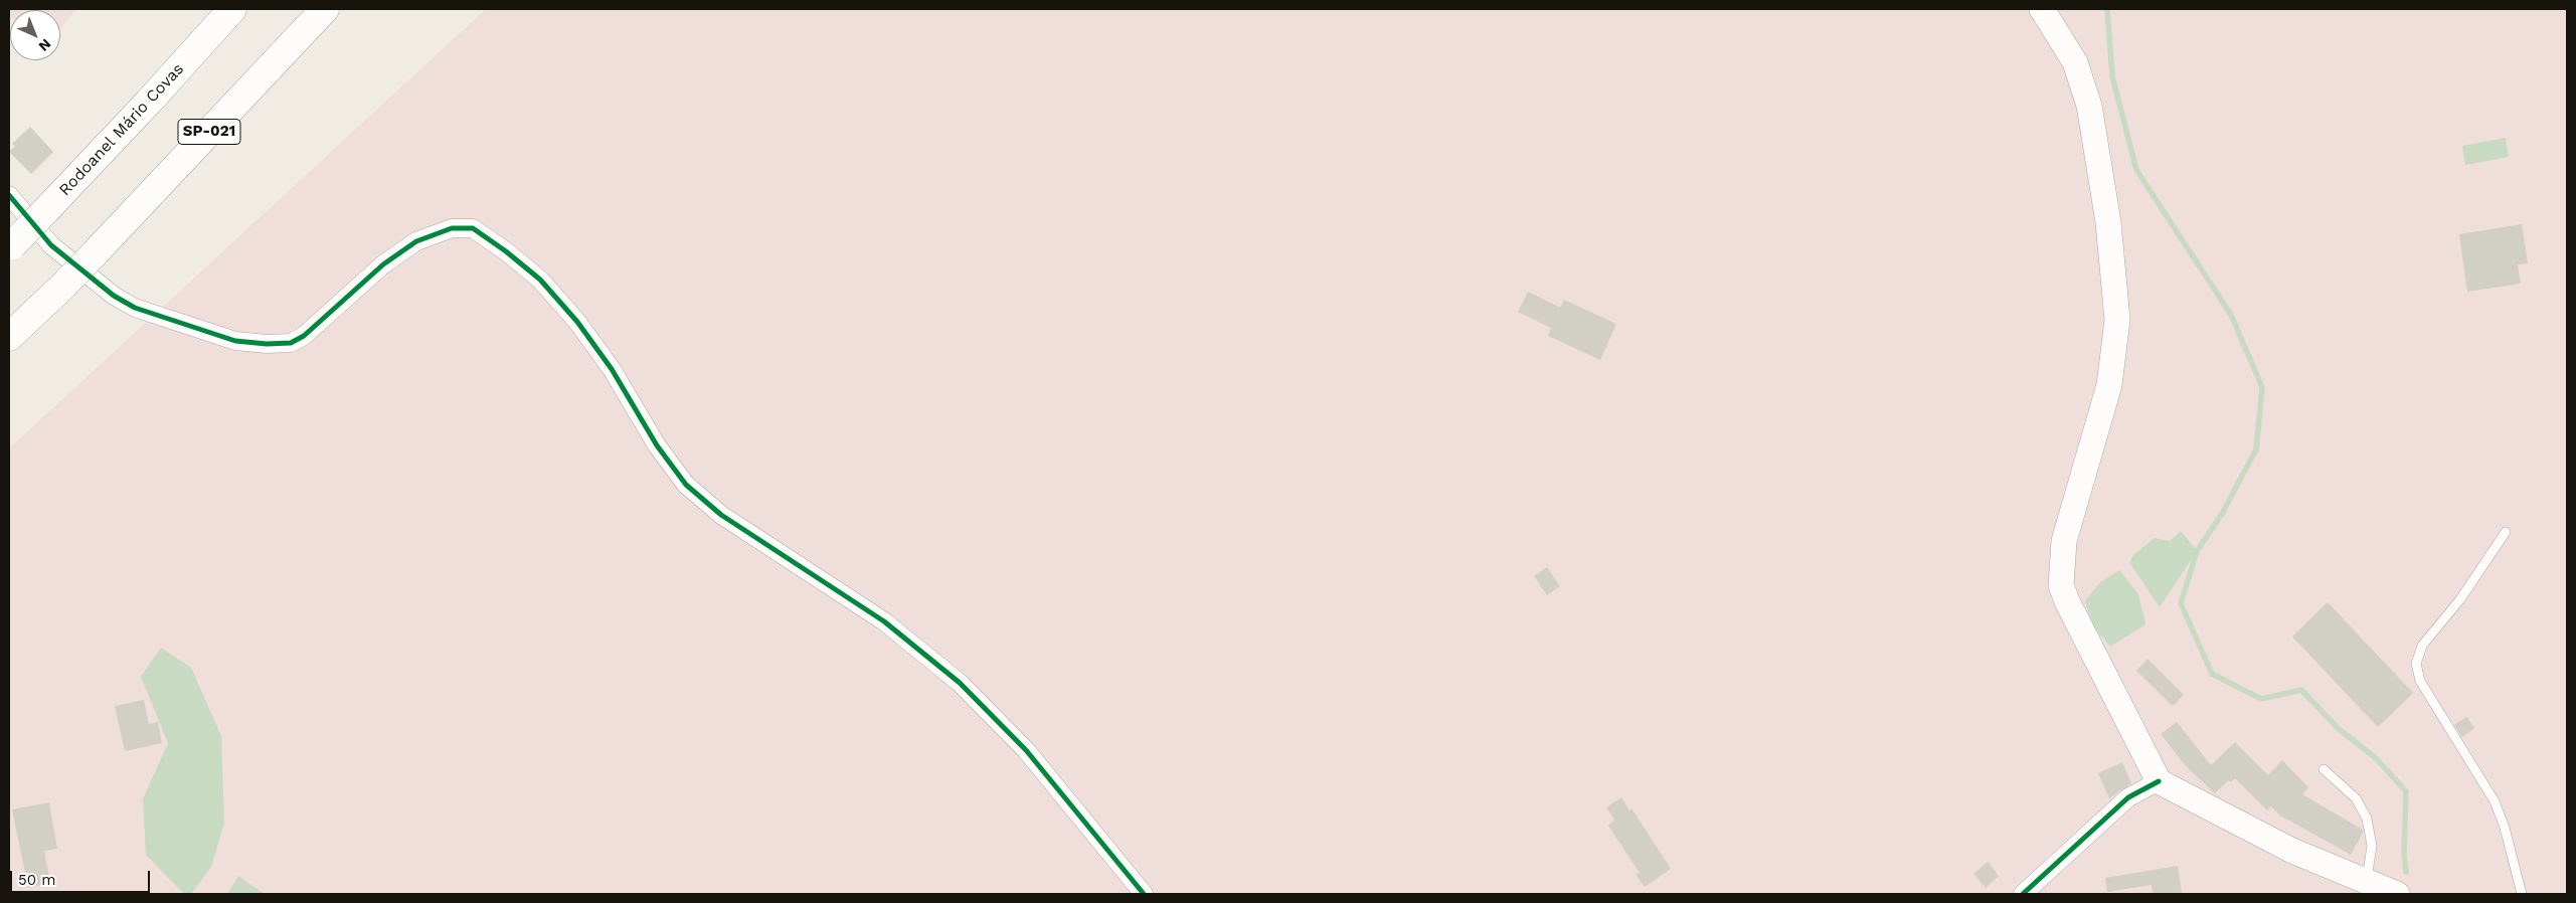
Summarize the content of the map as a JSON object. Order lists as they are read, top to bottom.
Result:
{
  "streets": {
    "highway": ["Rodoanel Mário Covas", "SP-021"]
  },
  "scale_bar": "50 m",
  "north": "bottom right"
}
